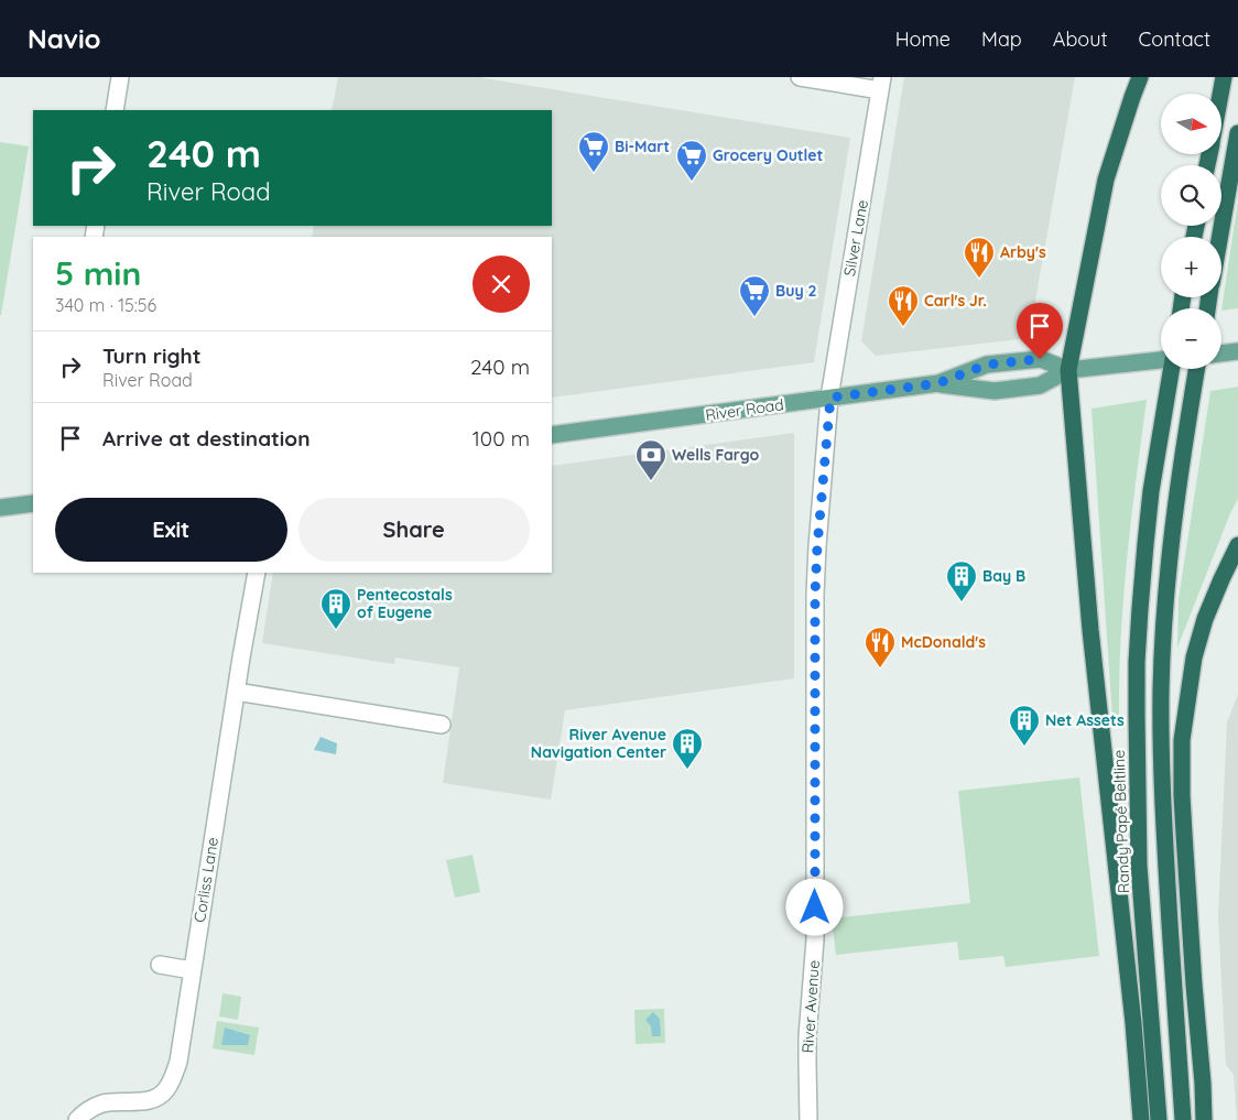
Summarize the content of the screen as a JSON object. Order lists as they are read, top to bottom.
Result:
{
  "streets": {
    "highway": ["Randy Papé Beltline"],
    "main road": ["River Road"],
    "street": ["Silver Lane", "Corliss Lane", "River Avenue"]
  },
  "crossings": [
    ["Silver Lane", "River Road"],
    ["Silver Lane", "River Avenue"],
    ["River Road", "River Avenue"]
  ],
  "places": {
    "supermarket": ["Bi-Mart", "Grocery Outlet", "Buy 2"],
    "restaurant": ["Arby's", "Carl's Jr.", "McDonald's"],
    "bank": ["Wells Fargo"],
    "building": [
      "Bay B",
      "Pentecostals of Eugene",
      "Net Assets",
      "River Avenue Navigation Center"
    ]
  },
  "north": "right",
  "page": {
    "header": "Navio",
    "nav": [
      "Home",
      "Map",
      "About",
      "Contact"
    ],
    "map_buttons": ["+", "−"],
    "turn": ["240 m", "River Road"],
    "heading": ["5 min", "340 m · 15:56"],
    "list": [
      {
        "name": "Turn right",
        "note": "River Road",
        "value": "240 m"
      },
      {
        "name": "Arrive at destination",
        "value": "100 m"
      }
    ],
    "buttons": ["Exit", "Share"]
  }
}
